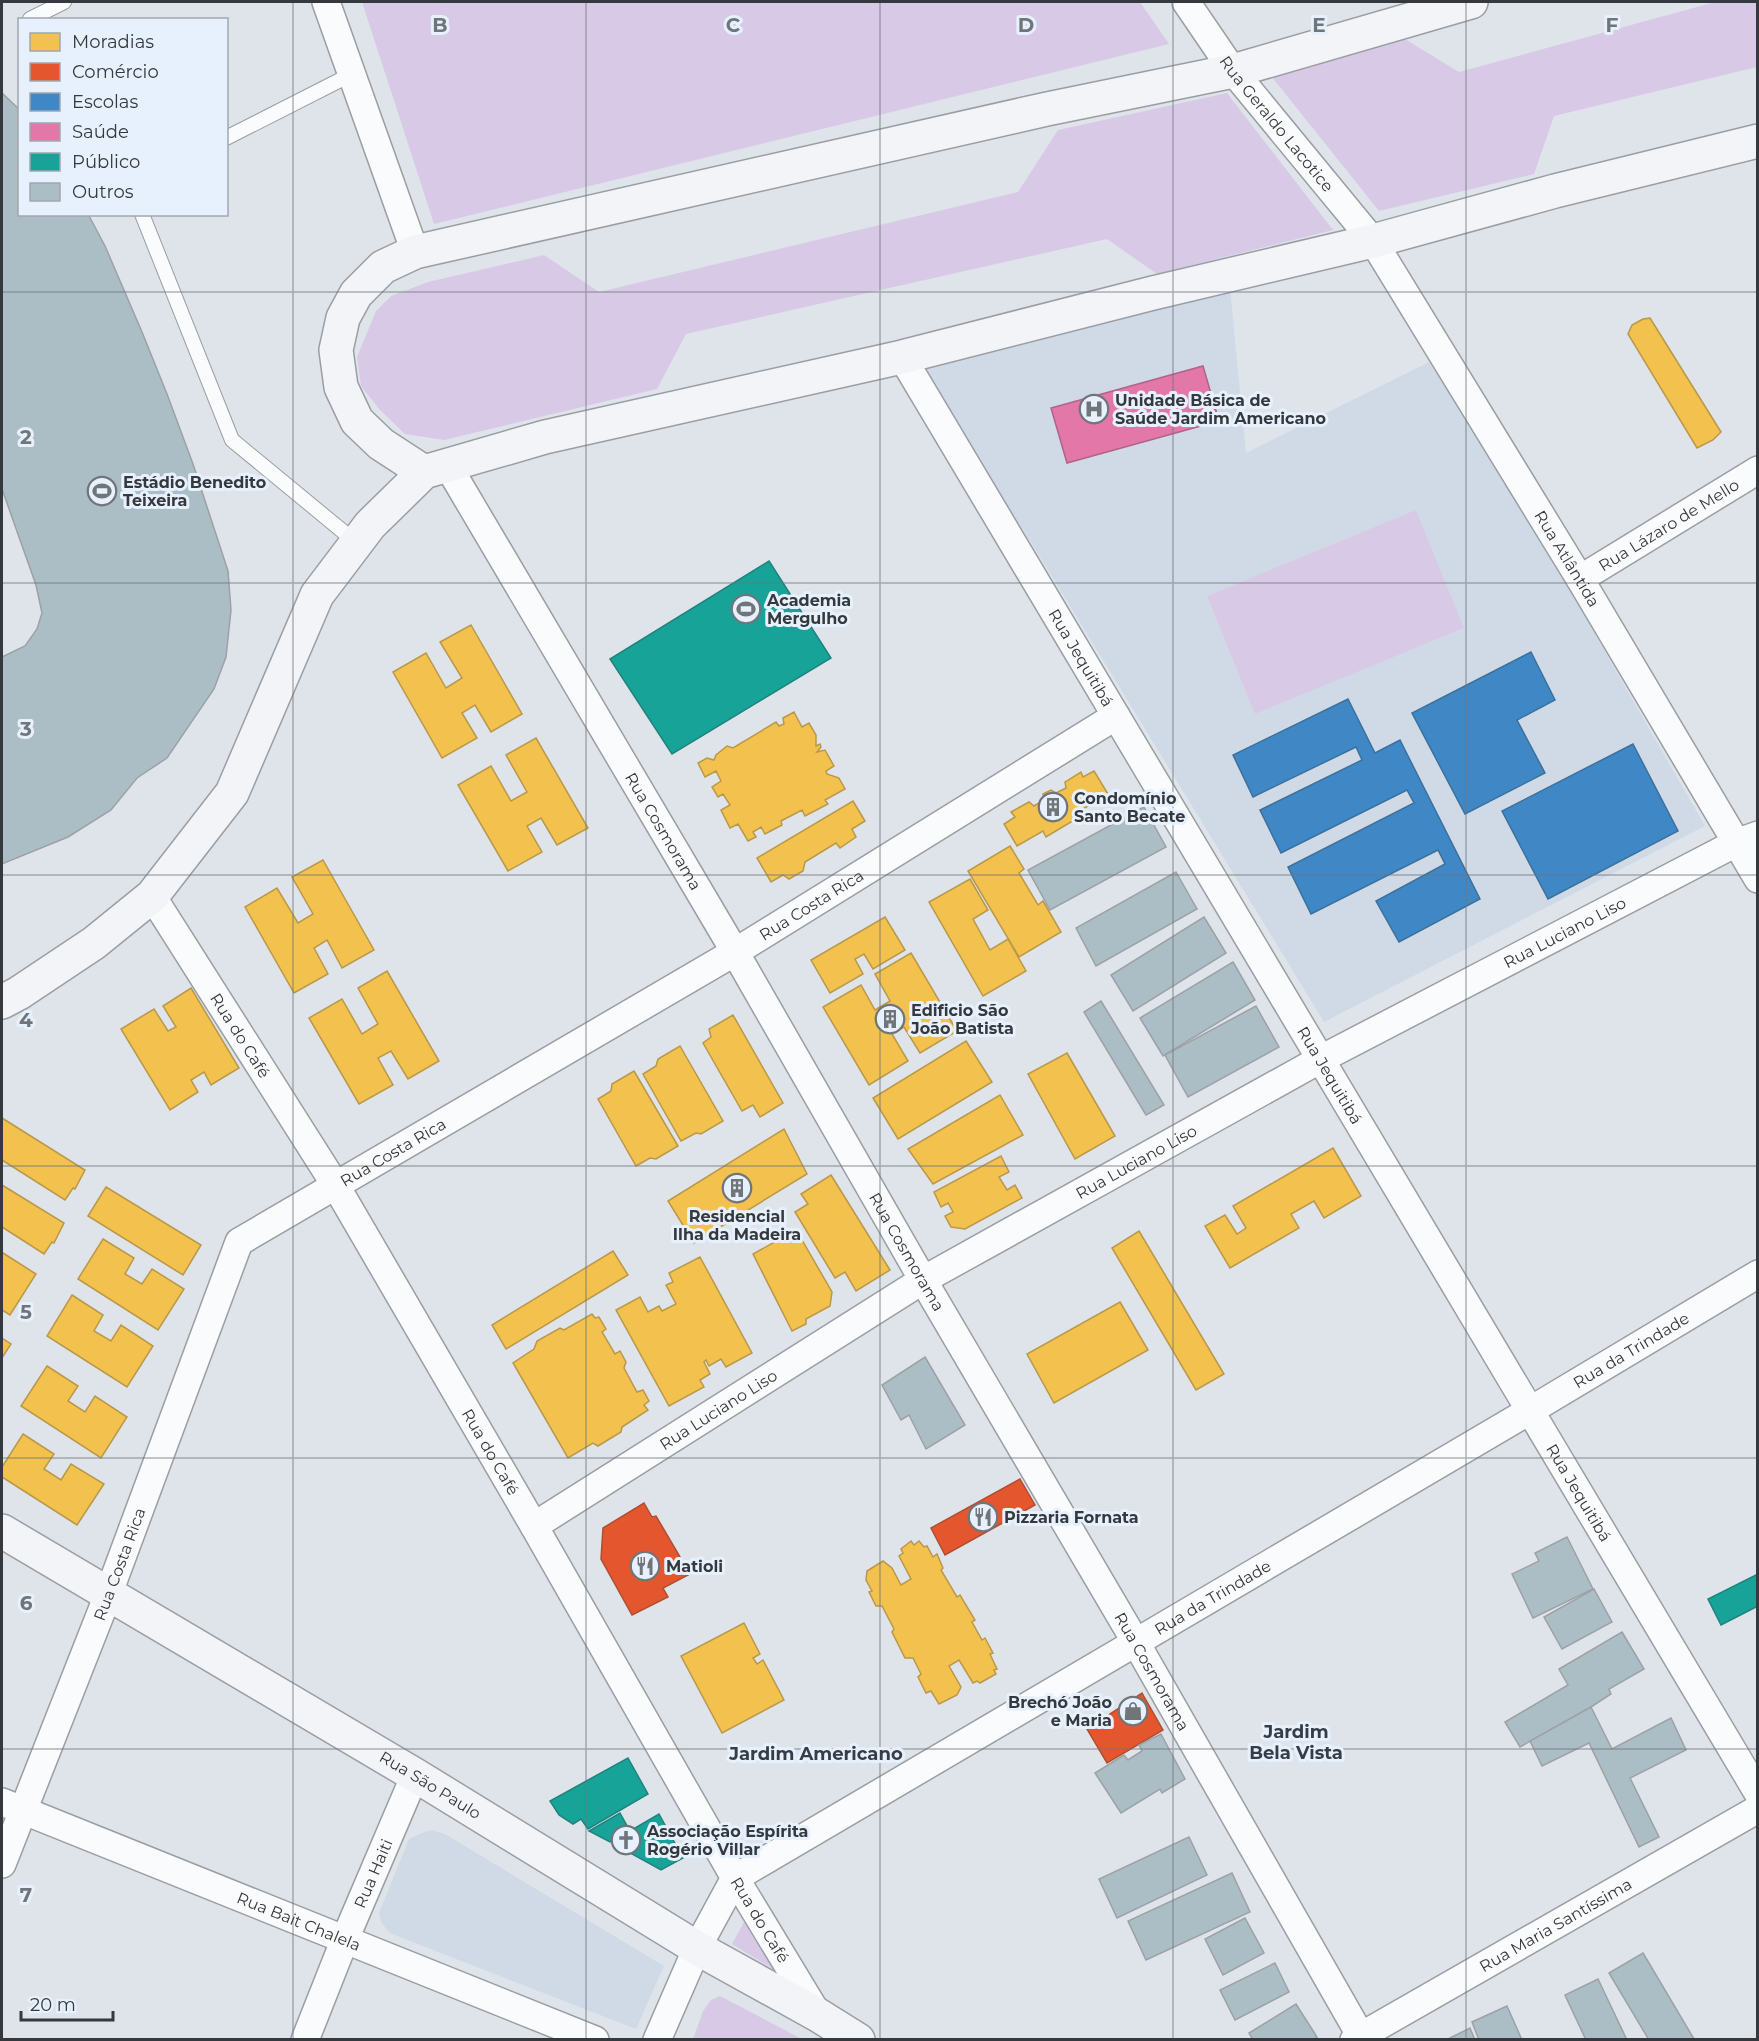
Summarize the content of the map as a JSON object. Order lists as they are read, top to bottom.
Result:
{
  "streets": {
    "main road": ["Rua São Paulo"],
    "street": [
      "Rua Geraldo Lacotice",
      "Rua Lázaro de Mello",
      "Rua Atlântida",
      "Rua Jequitibá",
      "Rua Cosmorama",
      "Rua Costa Rica",
      "Rua Luciano Liso",
      "Rua do Café",
      "Rua da Trindade",
      "Rua Haiti",
      "Rua Bait Chalela",
      "Rua Maria Santíssima"
    ]
  },
  "crossings": [
    ["Rua Geraldo Lacotice", "Rua Atlântida"],
    ["Rua Lázaro de Mello", "Rua Atlântida"],
    ["Rua Atlântida", "Rua Luciano Liso"],
    ["Rua Jequitibá", "Rua Costa Rica"],
    ["Rua Jequitibá", "Rua Luciano Liso"],
    ["Rua Jequitibá", "Rua da Trindade"],
    ["Rua Cosmorama", "Rua Costa Rica"],
    ["Rua Cosmorama", "Rua Luciano Liso"],
    ["Rua Cosmorama", "Rua da Trindade"],
    ["Rua Cosmorama", "Rua Maria Santíssima"],
    ["Rua Costa Rica", "Rua do Café"],
    ["Rua Costa Rica", "Rua São Paulo"],
    ["Rua Costa Rica", "Rua Bait Chalela"],
    ["Rua Luciano Liso", "Rua do Café"],
    ["Rua do Café", "Rua da Trindade"],
    ["Rua do Café", "Rua São Paulo"],
    ["Rua São Paulo", "Rua Haiti"],
    ["Rua Haiti", "Rua Bait Chalela"]
  ],
  "districts": ["Jardim Bela Vista", "Jardim Americano"],
  "places": {
    "hospital": ["Unidade Básica de Saúde Jardim Americano"],
    "sports": ["Estádio Benedito Teixeira", "Academia Mergulho"],
    "building": ["Condomínio Santo Becate", "Edificio São João Batista", "Residencial Ilha da Madeira"],
    "restaurant": ["Pizzaria Fornata", "Matioli"],
    "shop": ["Brechó João e Maria"],
    "church": ["Associação Espírita Rogério Villar"]
  },
  "legend": [
    "Moradias",
    "Comércio",
    "Escolas",
    "Saúde",
    "Público",
    "Outros"
  ],
  "scale_bar": "20 m",
  "grid": {
    "columns": [
      "B",
      "C",
      "D",
      "E",
      "F"
    ],
    "rows": [
      "2",
      "3",
      "4",
      "5",
      "6",
      "7"
    ]
  }
}
